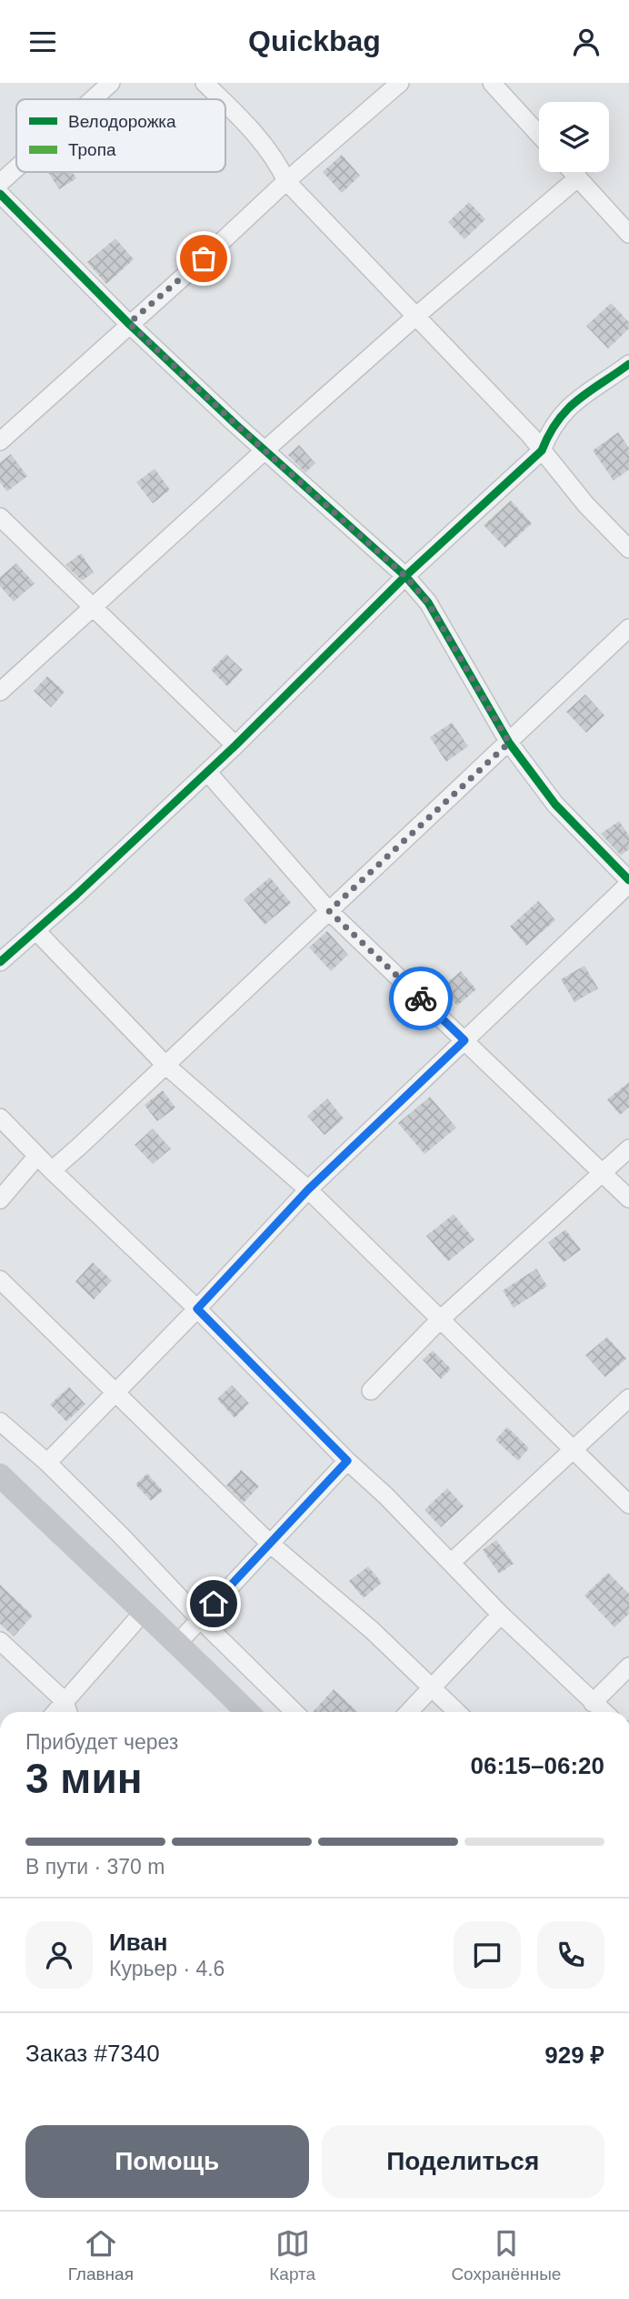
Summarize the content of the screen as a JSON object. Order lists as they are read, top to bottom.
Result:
{
  "legend": ["Велодорожка", "Тропа"],
  "page": {
    "header": "Quickbag",
    "heading": ["3 мин", "Прибудет через", "06:15–06:20"],
    "panel": [
      "Иван",
      "Курьер · 4.6",
      "Заказ #7340",
      "929 ₽"
    ],
    "bar": "В пути · 370 m",
    "buttons": ["Помощь", "Поделиться"],
    "tabs": ["Главная", "Карта", "Сохранённые"]
  }
}
